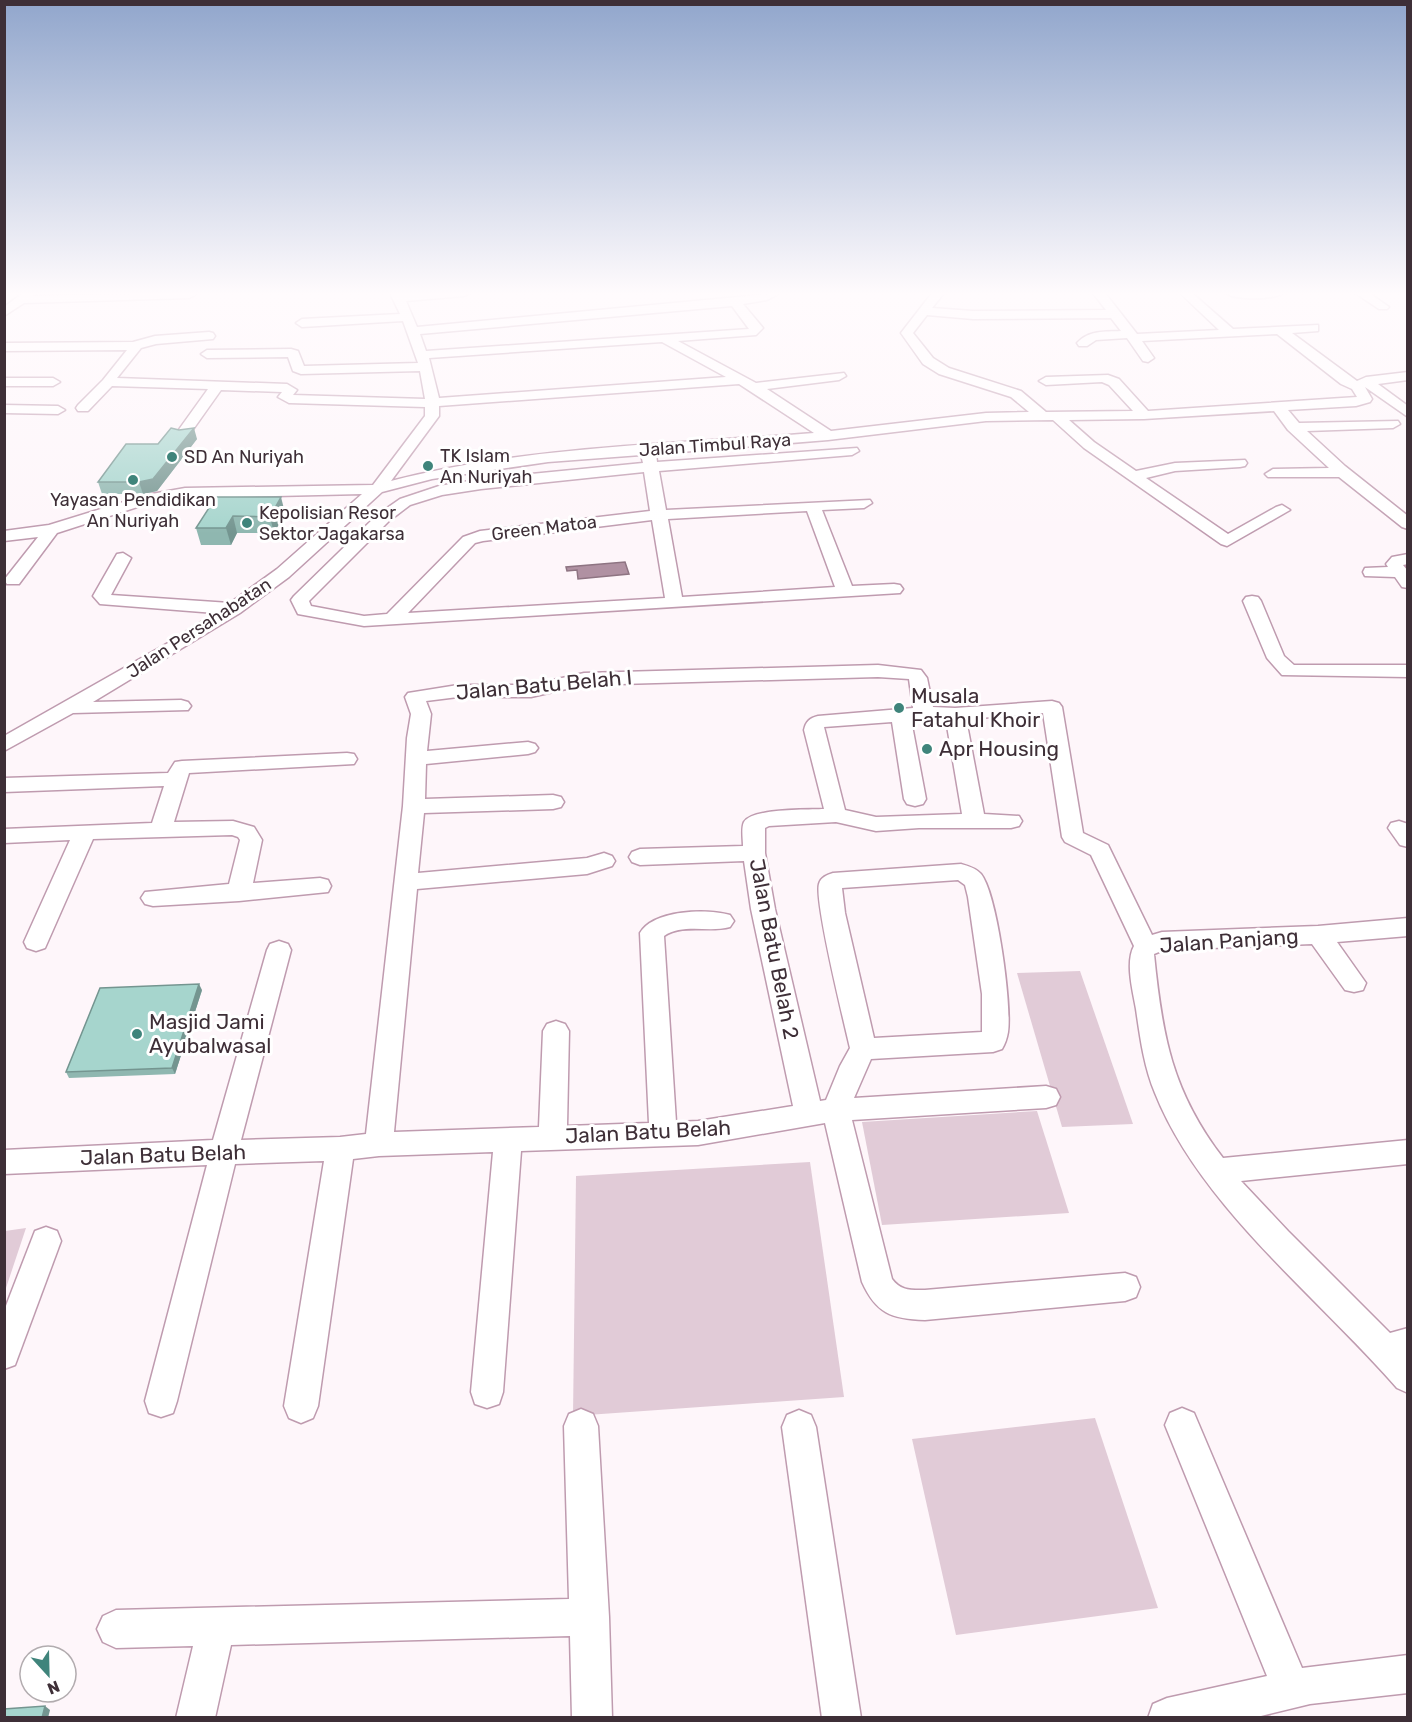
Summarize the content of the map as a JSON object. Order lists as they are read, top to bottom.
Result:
{
  "streets": {
    "street": [
      "Jalan Timbul Raya",
      "Green Matoa",
      "Jalan Persahabatan",
      "Jalan Batu Belah I",
      "Jalan Panjang",
      "Jalan Batu Belah 2",
      "Jalan Batu Belah"
    ]
  },
  "crossings": [
    ["Jalan Timbul Raya", "Jalan Persahabatan"],
    ["Jalan Batu Belah I", "Jalan Batu Belah"],
    ["Jalan Batu Belah 2", "Jalan Batu Belah"]
  ],
  "places": [
    "SD An Nuriyah",
    "TK Islam An Nuriyah",
    "Yayasan Pendidikan An Nuriyah",
    "Kepolisian Resor Sektor Jagakarsa",
    "Musala Fatahul Khoir",
    "Apr Housing",
    "Masjid Jami Ayubalwasal"
  ],
  "north": "bottom"
}
